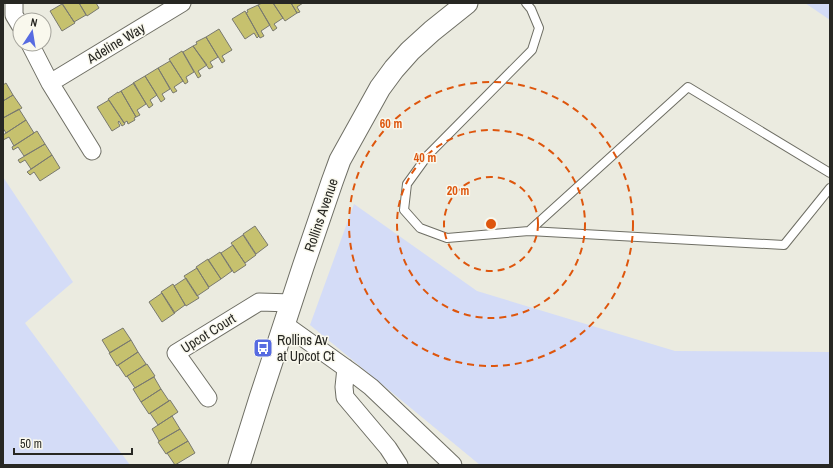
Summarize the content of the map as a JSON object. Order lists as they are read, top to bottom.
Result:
{
  "streets": {
    "street": ["Adeline Way", "Rollins Avenue", "Upcot Court"]
  },
  "crossings": [
    ["Rollins Avenue", "Upcot Court"]
  ],
  "places": {
    "bus stop": ["Rollins Av at Upcot Ct"]
  },
  "scale_bar": "50 m",
  "north": "top",
  "rings": ["60 m", "40 m", "20 m"]
}
